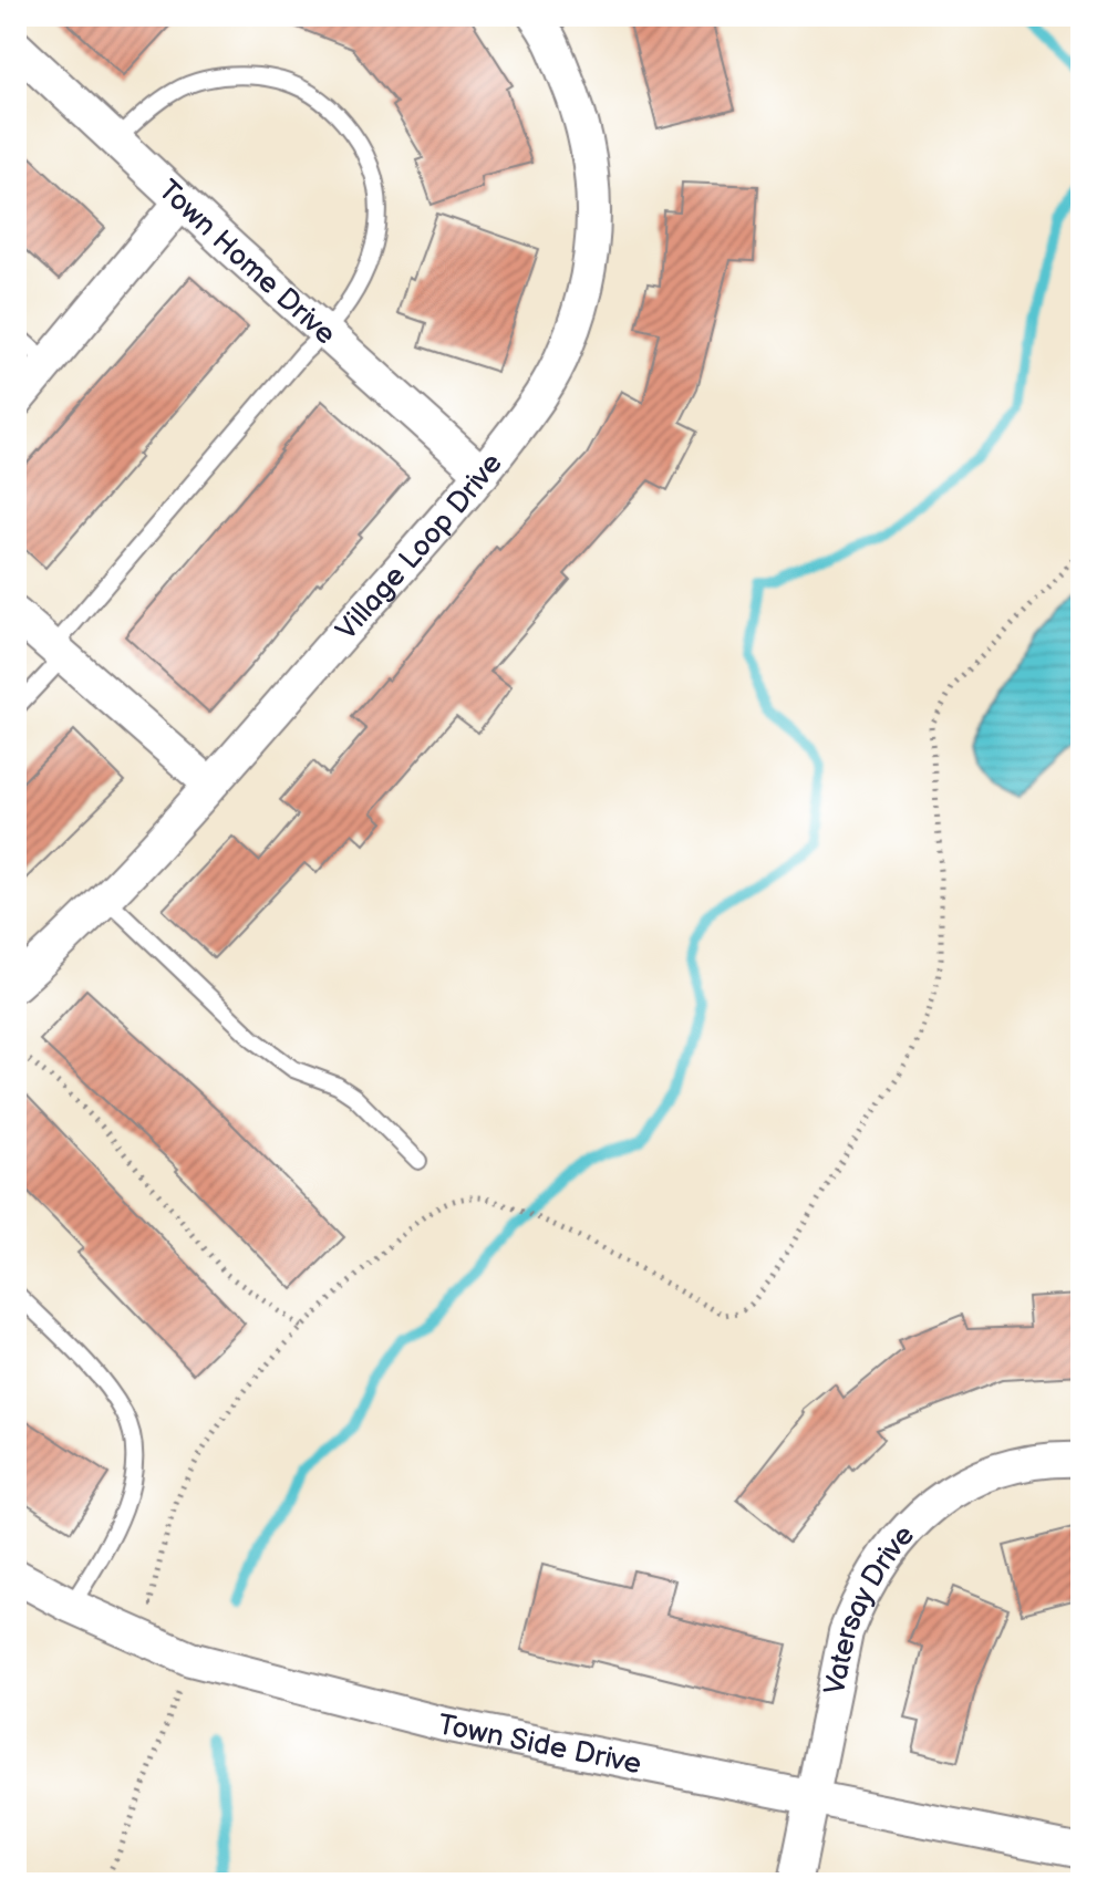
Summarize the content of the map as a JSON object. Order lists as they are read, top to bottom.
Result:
{
  "streets": {
    "street": [
      "Town Home Drive",
      "Village Loop Drive",
      "Vatersay Drive",
      "Town Side Drive"
    ]
  },
  "crossings": [
    ["Town Home Drive", "Village Loop Drive"],
    ["Vatersay Drive", "Town Side Drive"]
  ]
}
